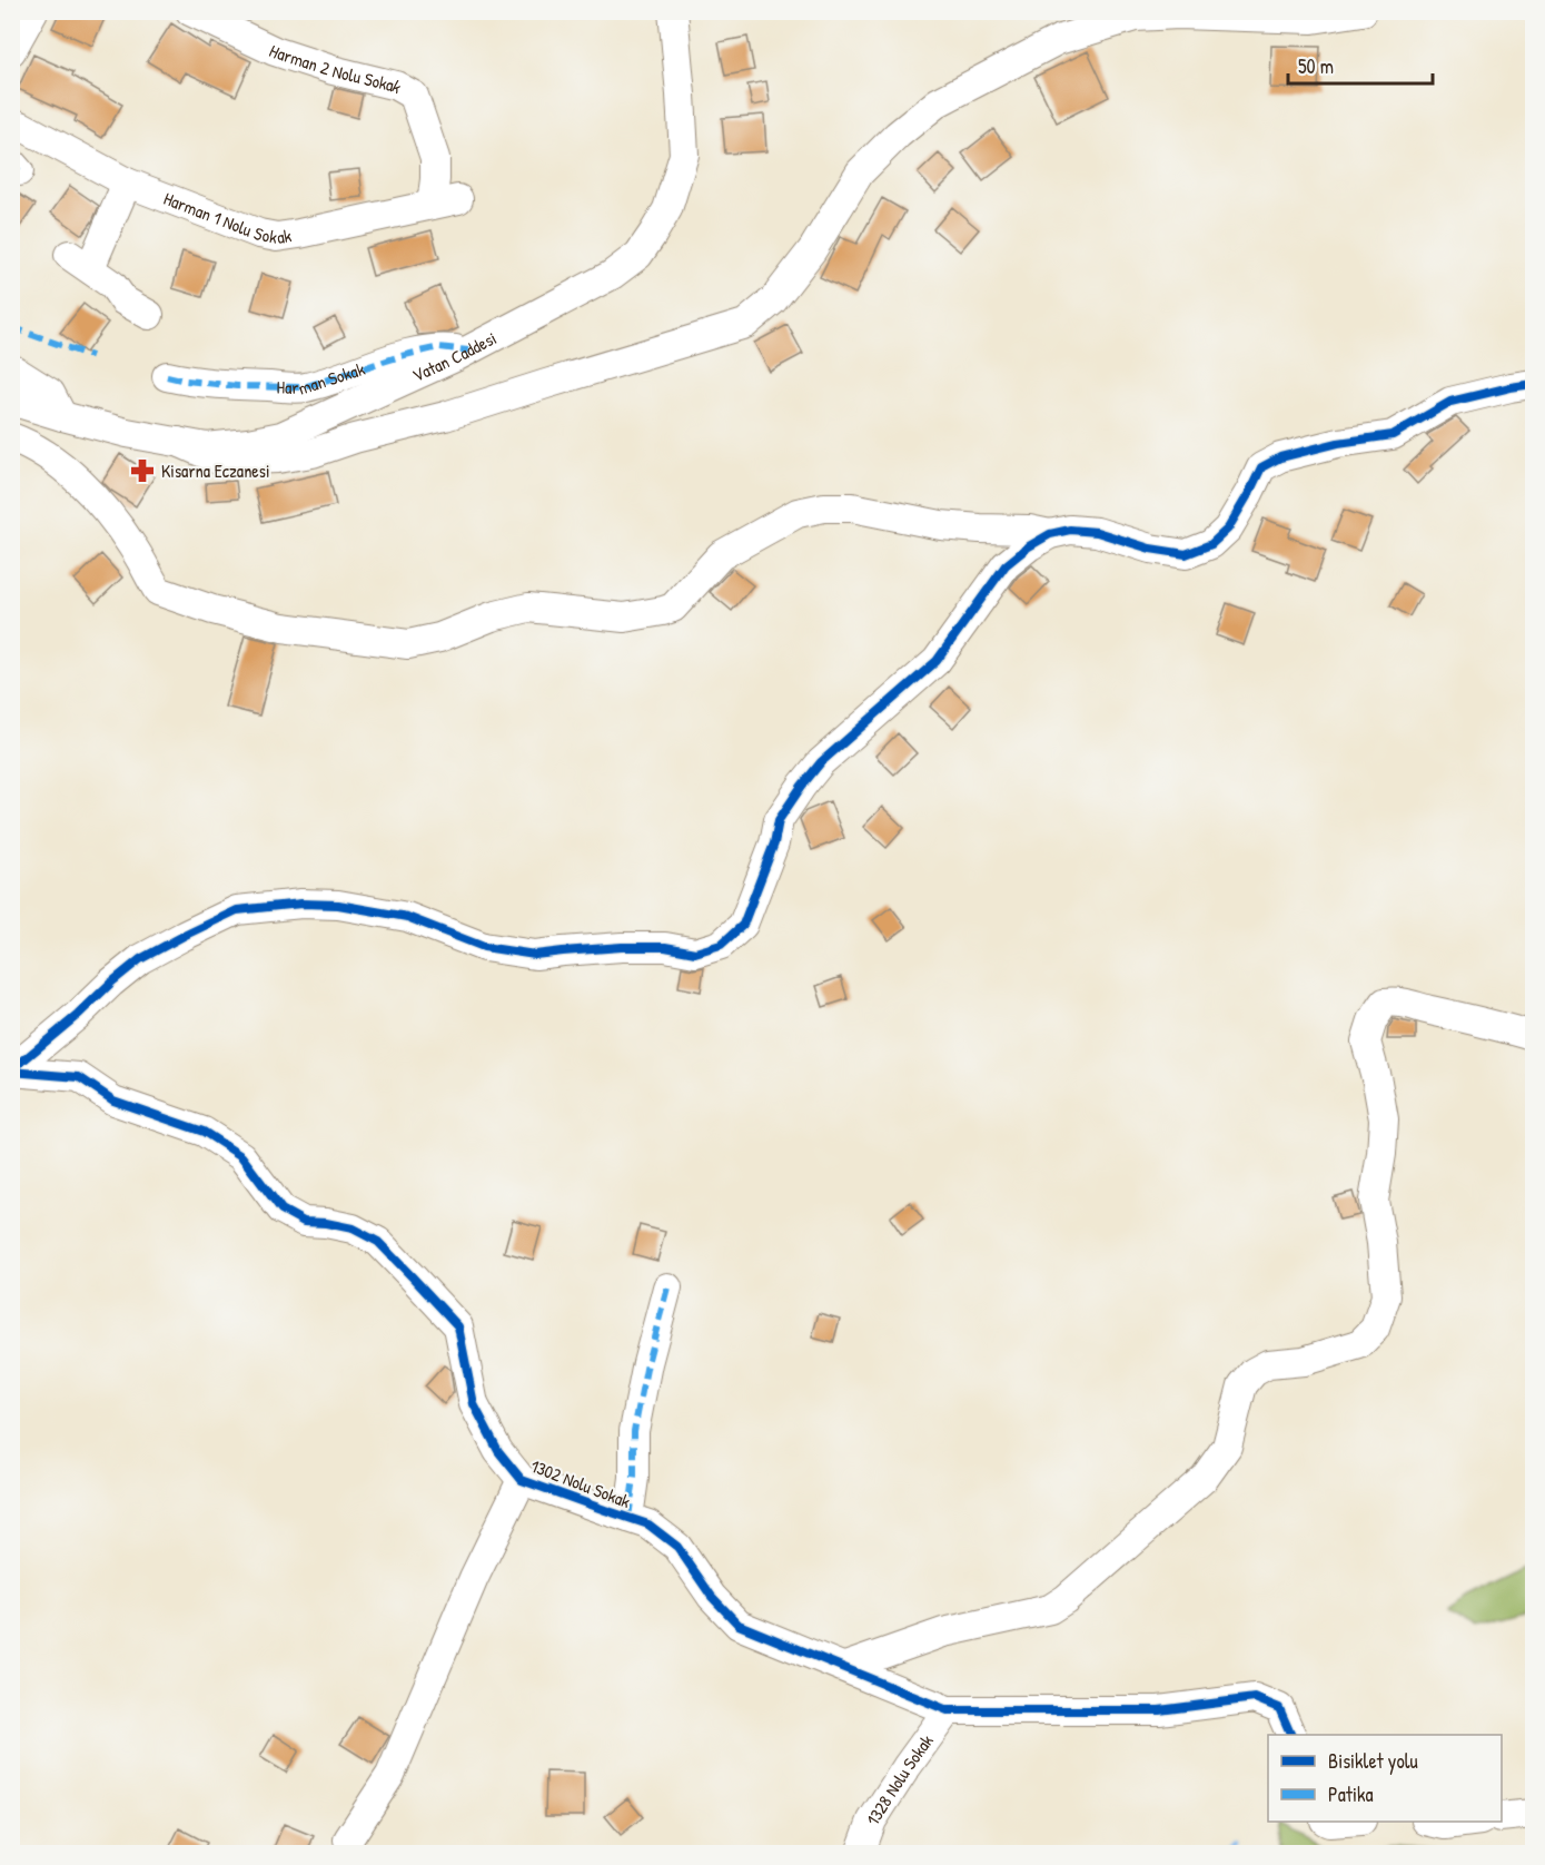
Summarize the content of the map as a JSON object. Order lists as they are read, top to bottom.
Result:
{
  "streets": {
    "street": [
      "Harman 2 Nolu Sokak",
      "Harman 1 Nolu Sokak",
      "Vatan Caddesi",
      "Harman Sokak",
      "1302 Nolu Sokak",
      "1328 Nolu Sokak"
    ]
  },
  "crossings": [
    ["Harman 2 Nolu Sokak", "Harman 1 Nolu Sokak"],
    ["Vatan Caddesi", "Harman Sokak"],
    ["1302 Nolu Sokak", "1328 Nolu Sokak"]
  ],
  "places": {
    "pharmacy": ["Kisarna Eczanesi"]
  },
  "legend": ["Bisiklet yolu", "Patika"],
  "scale_bar": "50 m"
}
